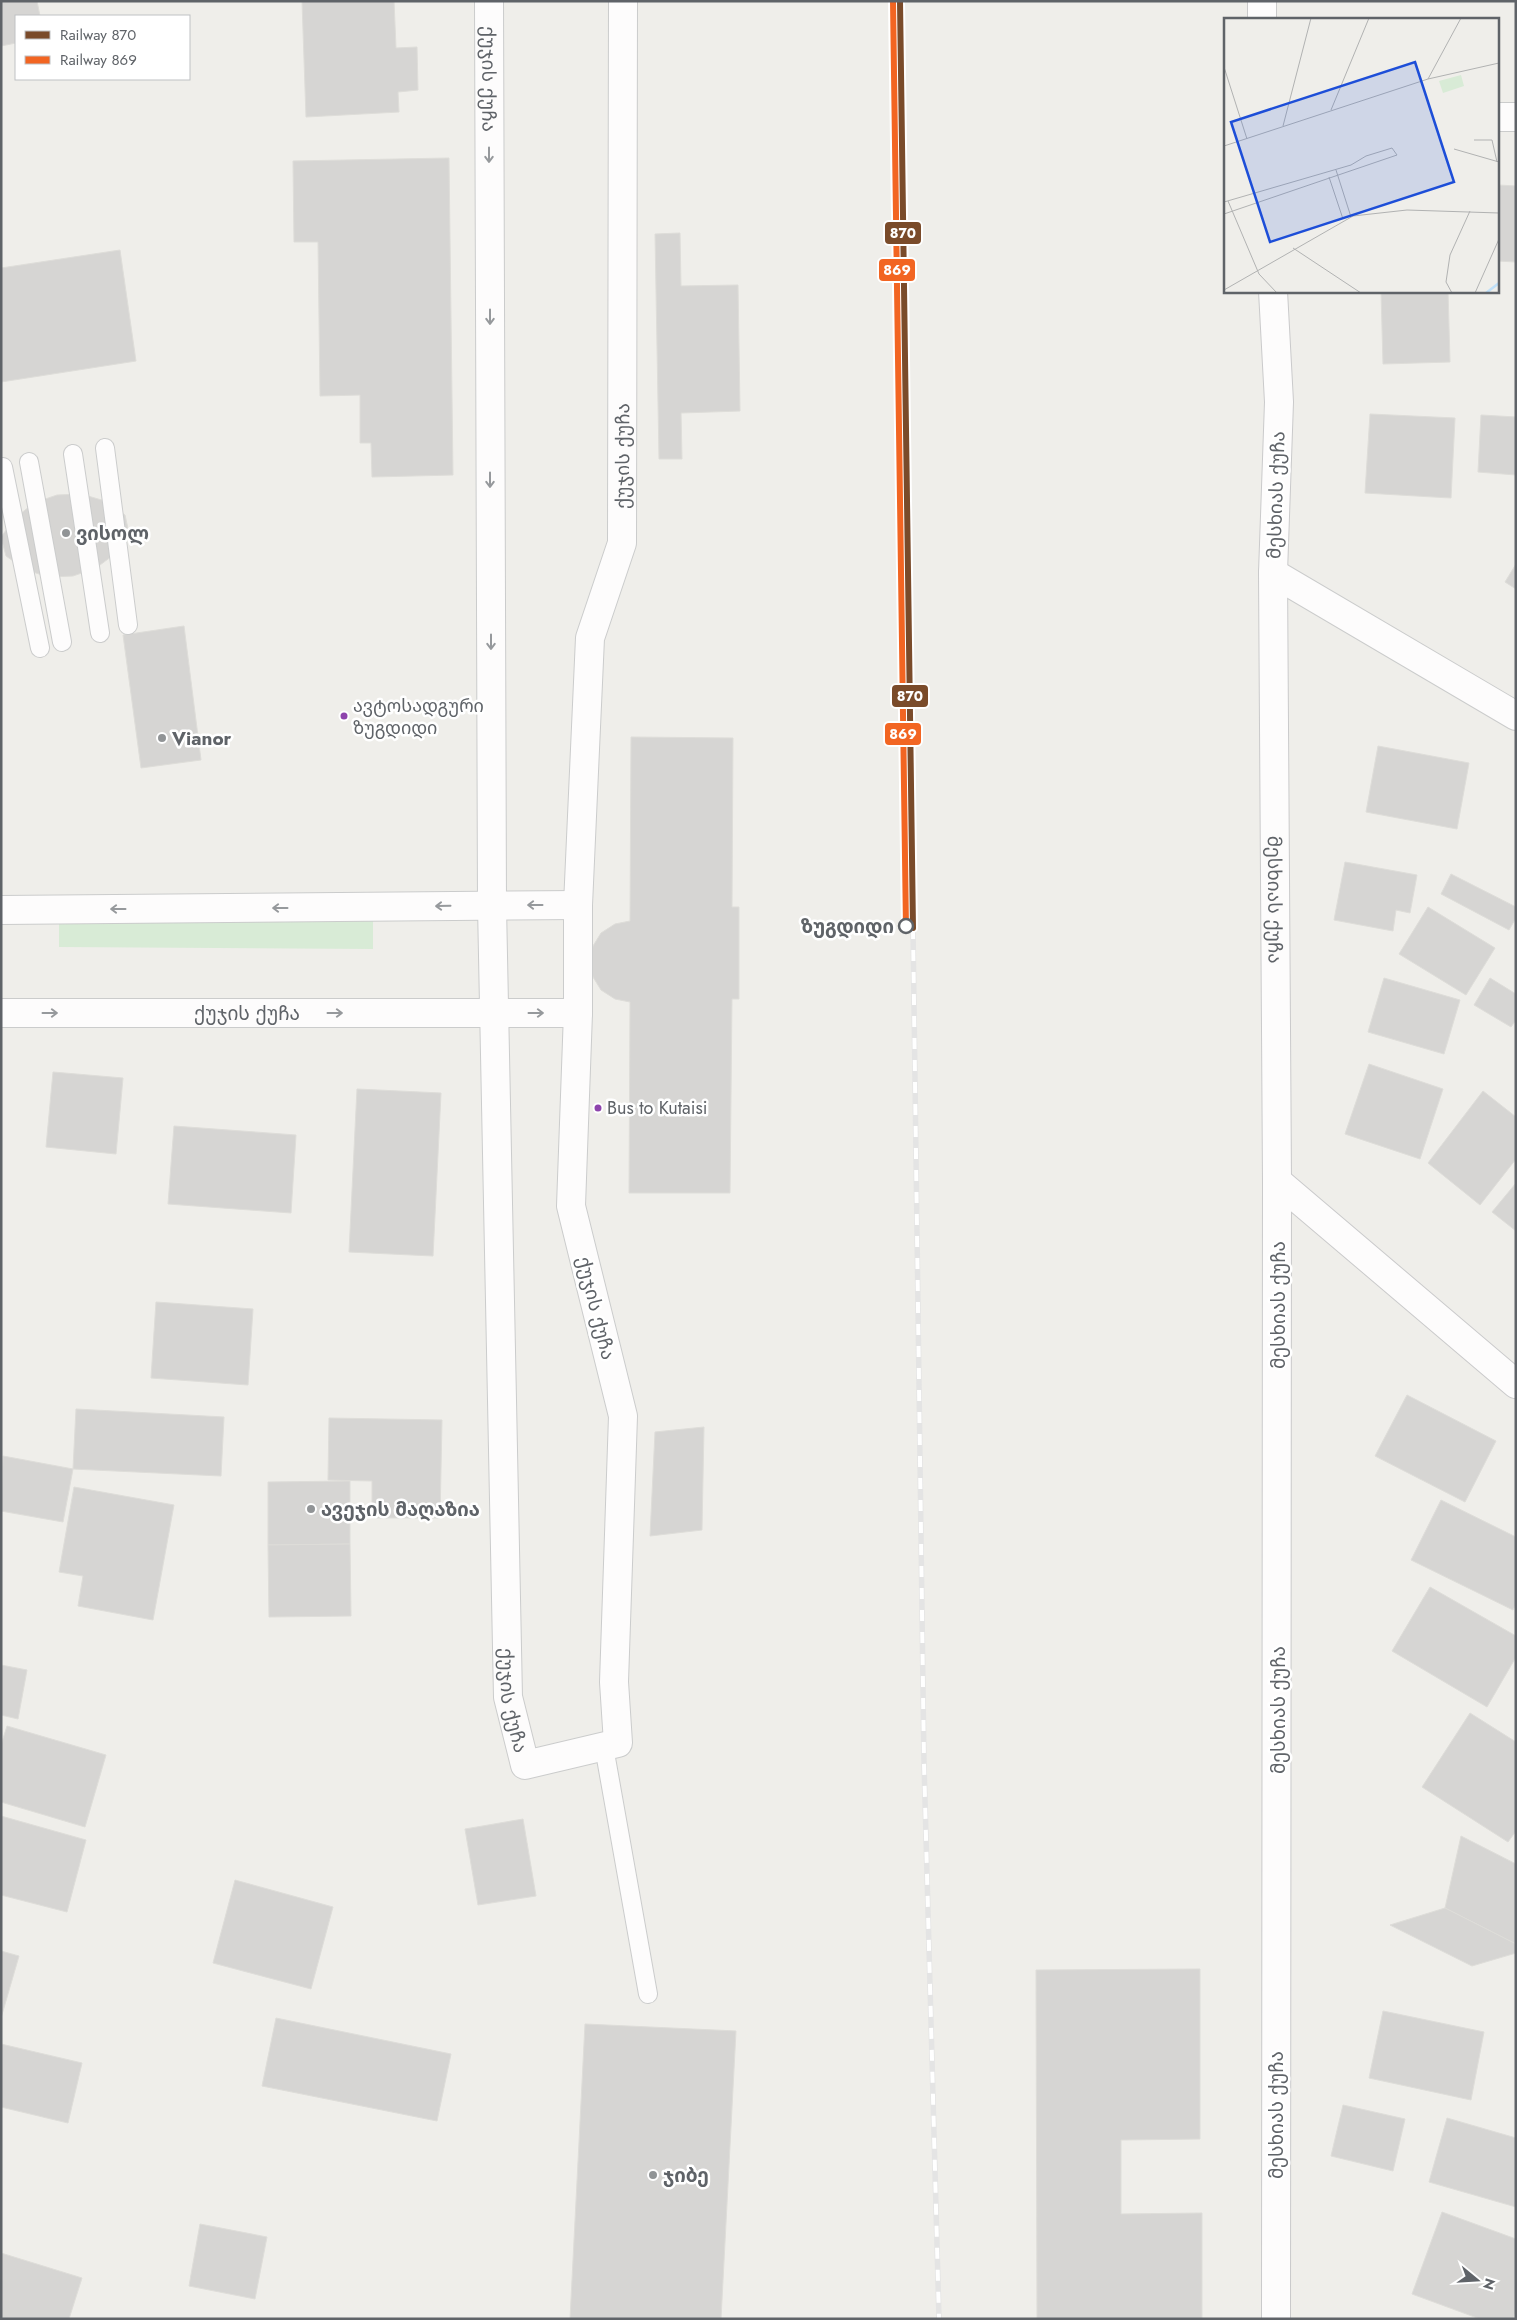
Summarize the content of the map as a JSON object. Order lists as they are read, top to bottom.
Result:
{
  "streets": {
    "street": ["ქუჯის ქუჩა", "მესხიას ქუჩა"]
  },
  "places": [
    "ვისოლ",
    "ავტოსადგური ზუგდიდი",
    "Vianor",
    "ზუგდიდი",
    "Bus to Kutaisi",
    "ავეჯის მაღაზია",
    "ჯიბე"
  ],
  "lines": ["rail line 870", "rail line 869"],
  "legend": ["Railway 870", "Railway 869"],
  "north": "right"
}
